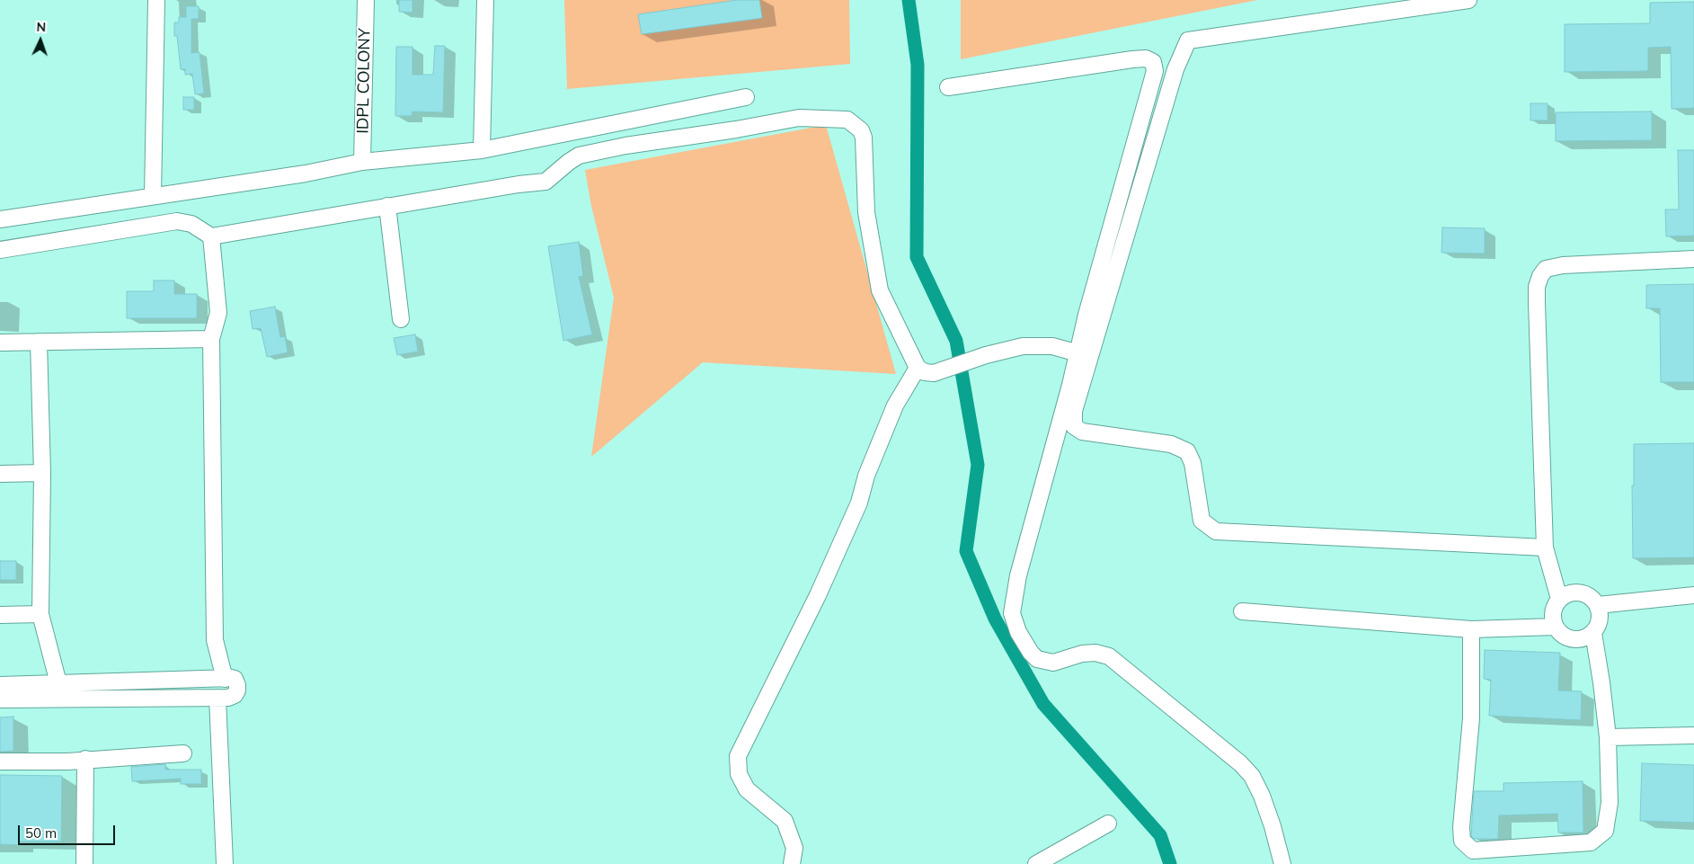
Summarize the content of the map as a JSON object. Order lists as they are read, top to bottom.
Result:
{
  "streets": {
    "street": ["IDPL COLONY"]
  },
  "scale_bar": "50 m",
  "north": "top"
}
